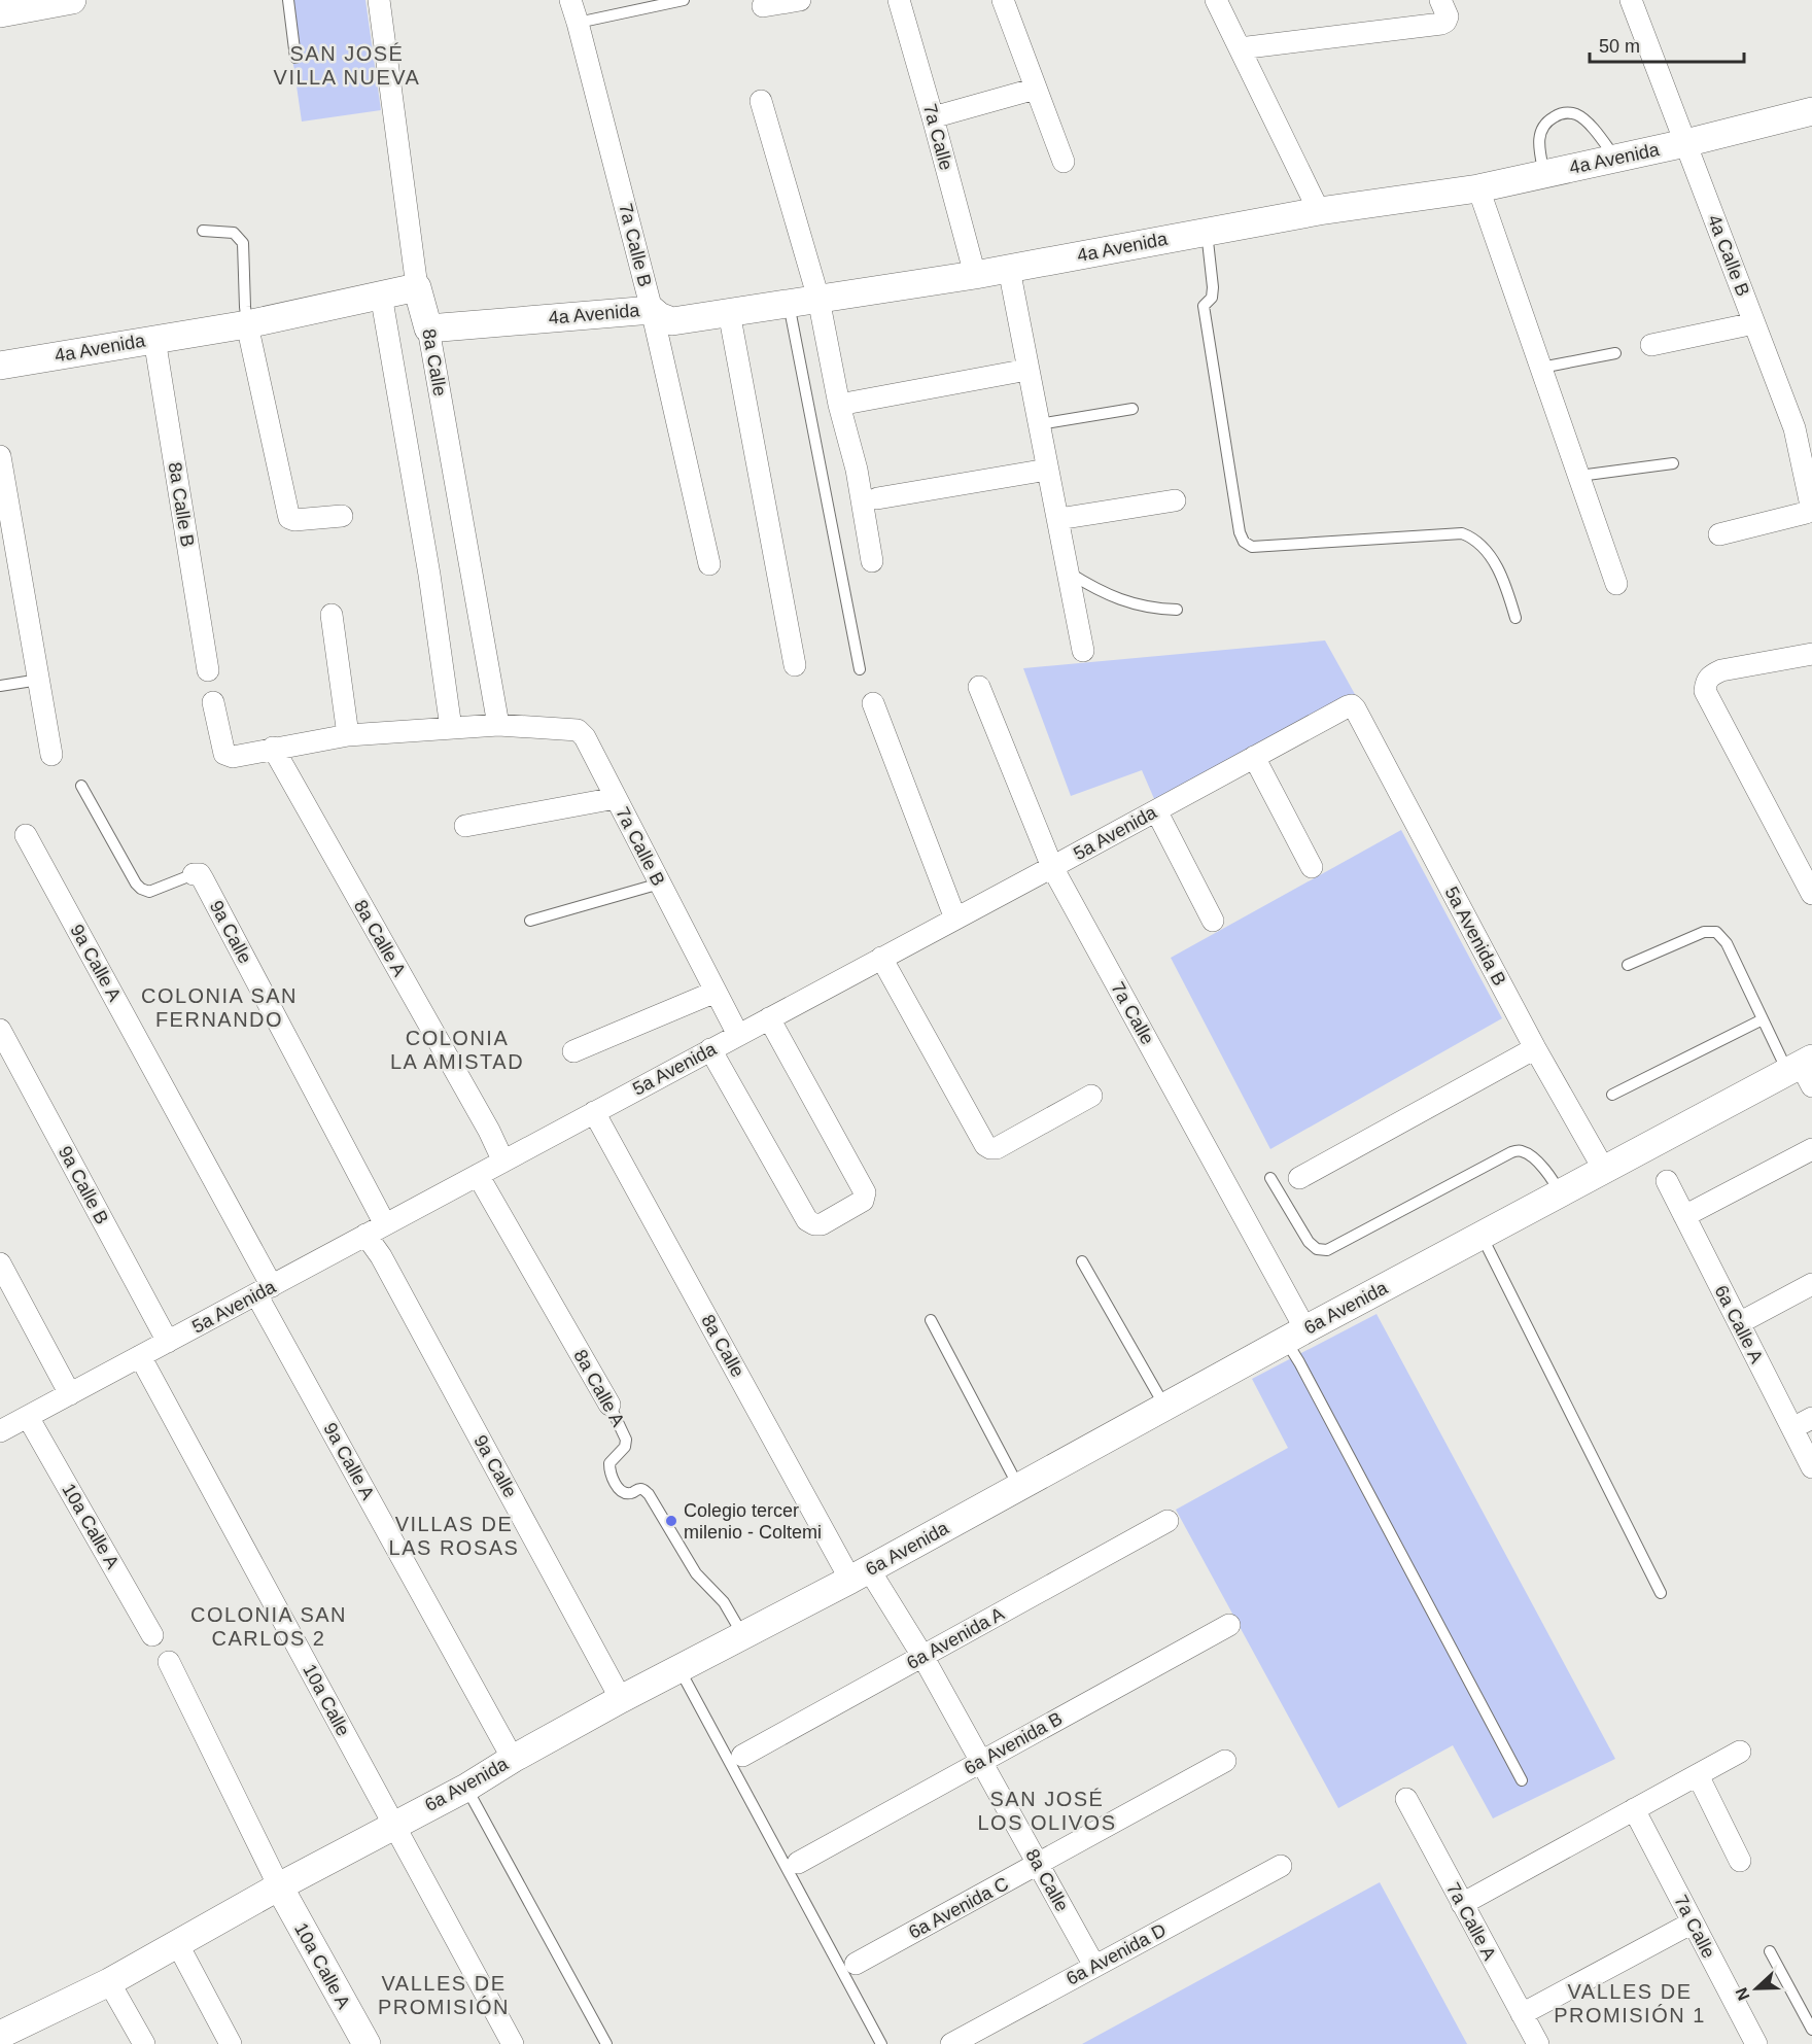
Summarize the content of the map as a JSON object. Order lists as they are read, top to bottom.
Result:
{
  "streets": {
    "street": [
      "7a Calle",
      "4a Avenida",
      "7a Calle B",
      "4a Calle B",
      "8a Calle",
      "8a Calle B",
      "5a Avenida",
      "9a Calle",
      "5a Avenida B",
      "8a Calle A",
      "9a Calle A",
      "9a Calle B",
      "6a Avenida",
      "6a Calle A",
      "10a Calle A",
      "6a Avenida A",
      "10a Calle",
      "6a Avenida B",
      "6a Avenida C",
      "7a Calle A",
      "6a Avenida D"
    ]
  },
  "crossings": [
    ["7a Calle", "4a Avenida"],
    ["7a Calle", "5a Avenida"],
    ["7a Calle", "6a Avenida"],
    ["4a Avenida", "7a Calle B"],
    ["4a Avenida", "4a Calle B"],
    ["4a Avenida", "8a Calle"],
    ["4a Avenida", "8a Calle B"],
    ["7a Calle B", "8a Calle"],
    ["7a Calle B", "5a Avenida"],
    ["8a Calle", "5a Avenida"],
    ["8a Calle", "6a Avenida"],
    ["8a Calle", "6a Avenida A"],
    ["8a Calle", "6a Avenida B"],
    ["8a Calle", "6a Avenida C"],
    ["8a Calle", "6a Avenida D"],
    ["5a Avenida", "9a Calle"],
    ["5a Avenida", "5a Avenida B"],
    ["5a Avenida", "8a Calle A"],
    ["5a Avenida", "9a Calle A"],
    ["5a Avenida", "9a Calle B"],
    ["5a Avenida", "10a Calle A"],
    ["5a Avenida", "10a Calle"],
    ["9a Calle", "6a Avenida"],
    ["5a Avenida B", "6a Avenida"],
    ["8a Calle A", "6a Avenida"],
    ["9a Calle A", "6a Avenida"],
    ["6a Avenida", "10a Calle A"],
    ["6a Avenida", "10a Calle"]
  ],
  "districts": [
    "SAN JOSÉ VILLA NUEVA",
    "COLONIA SAN FERNANDO",
    "COLONIA LA AMISTAD",
    "VILLAS DE LAS ROSAS",
    "COLONIA SAN CARLOS 2",
    "SAN JOSÉ LOS OLIVOS",
    "VALLES DE PROMISIÓN",
    "VALLES DE PROMISIÓN 1"
  ],
  "places": ["Colegio tercer milenio - Coltemi"],
  "scale_bar": "50 m",
  "north": "left"
}
